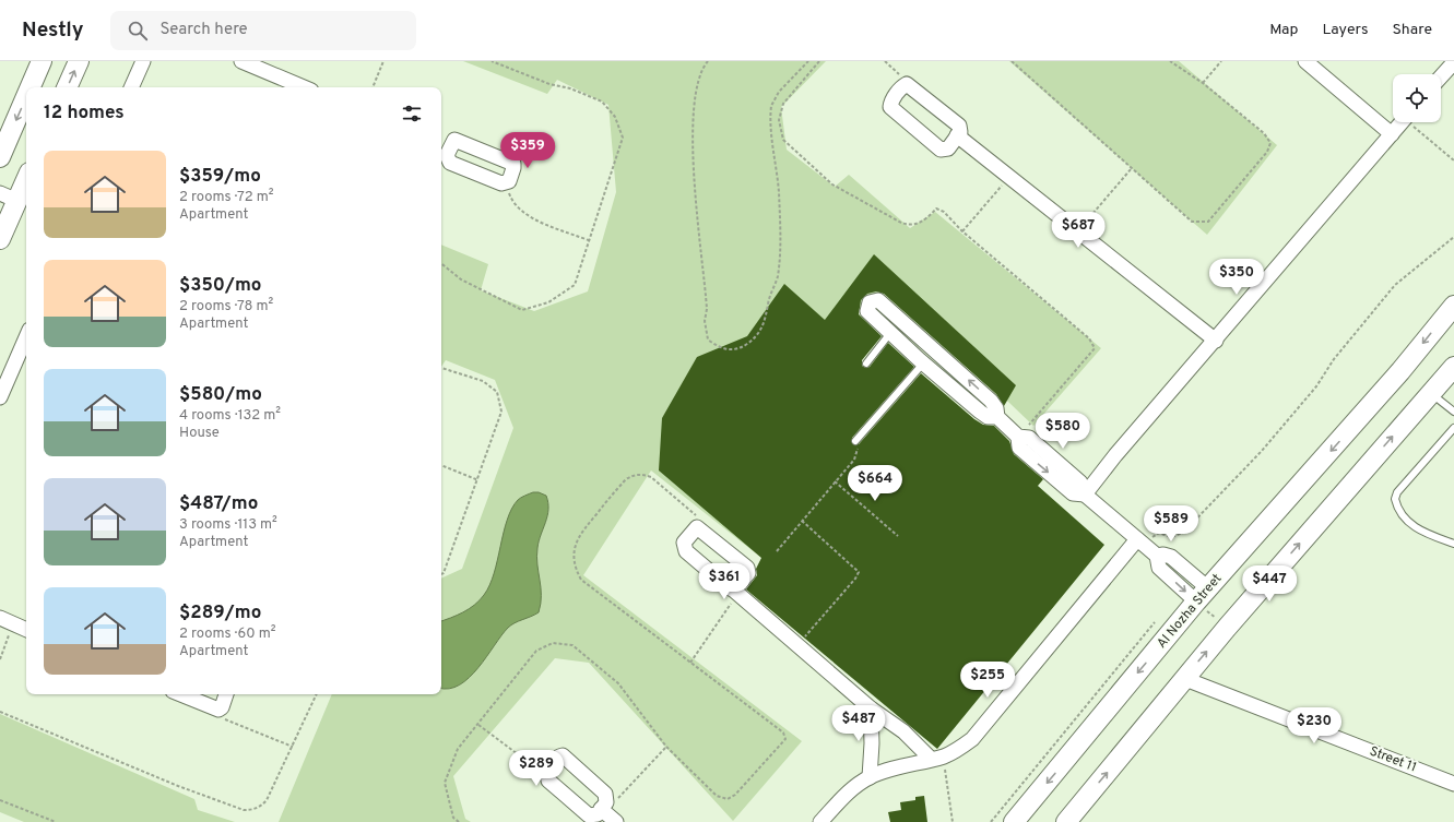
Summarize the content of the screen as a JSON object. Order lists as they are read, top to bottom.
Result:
{
  "streets": {
    "main road": ["Al Nozha Street"],
    "street": ["Street 11"]
  },
  "page": {
    "header": "Nestly",
    "search": "Search here",
    "nav": ["Map", "Layers", "Share"],
    "heading": "12 homes",
    "price": [
      "$359",
      "$687",
      "$350",
      "$580",
      "$664",
      "$589",
      "$361",
      "$447",
      "$255",
      "$487",
      "$230",
      "$289"
    ],
    "list": [
      {
        "name": "$359/mo",
        "note": "2 rooms · 72 m² · Apartment"
      },
      {
        "name": "$350/mo",
        "note": "2 rooms · 78 m² · Apartment"
      },
      {
        "name": "$580/mo",
        "note": "4 rooms · 132 m² · House"
      },
      {
        "name": "$487/mo",
        "note": "3 rooms · 113 m² · Apartment"
      },
      {
        "name": "$289/mo",
        "note": "2 rooms · 60 m² · Apartment"
      }
    ]
  }
}
